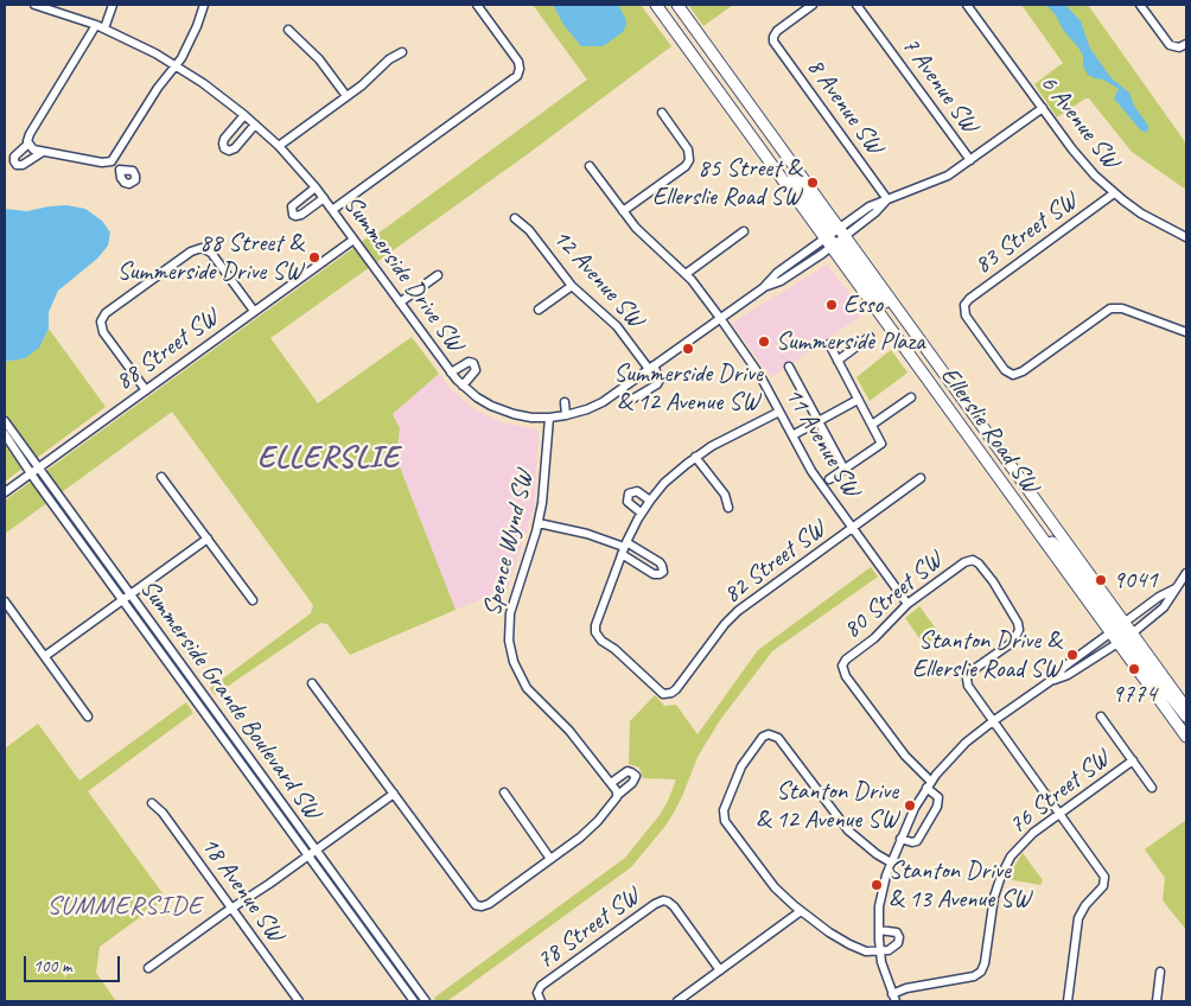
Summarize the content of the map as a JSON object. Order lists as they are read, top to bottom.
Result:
{
  "streets": {
    "main road": ["Ellerslie Road SW"],
    "street": [
      "7 Avenue SW",
      "8 Avenue SW",
      "6 Avenue SW",
      "83 Street SW",
      "Summerside Drive SW",
      "12 Avenue SW",
      "88 Street SW",
      "11 Avenue SW",
      "Spence Wynd SW",
      "82 Street SW",
      "80 Street SW",
      "Summerside Grande Boulevard SW",
      "76 Street SW",
      "18 Avenue SW",
      "78 Street SW"
    ]
  },
  "crossings": [
    ["7 Avenue SW", "Summerside Drive SW"],
    ["8 Avenue SW", "Summerside Drive SW"],
    ["6 Avenue SW", "83 Street SW"],
    ["6 Avenue SW", "Summerside Drive SW"],
    ["Summerside Drive SW", "12 Avenue SW"],
    ["Summerside Drive SW", "88 Street SW"],
    ["Summerside Drive SW", "Ellerslie Road SW"],
    ["Summerside Drive SW", "11 Avenue SW"],
    ["Summerside Drive SW", "Spence Wynd SW"],
    ["88 Street SW", "Summerside Grande Boulevard SW"],
    ["11 Avenue SW", "82 Street SW"],
    ["11 Avenue SW", "80 Street SW"]
  ],
  "districts": ["ELLERSLIE", "SUMMERSIDE"],
  "places": [
    "85 Street & Ellerslie Road SW",
    "88 Street & Summerside Drive SW",
    "Esso",
    "Summerside Plaza",
    "Summerside Drive & 12 Avenue SW",
    "9041",
    "Stanton Drive & Ellerslie Road SW",
    "9774",
    "Stanton Drive & 12 Avenue SW",
    "Stanton Drive & 13 Avenue SW"
  ],
  "scale_bar": "100 m"
}
